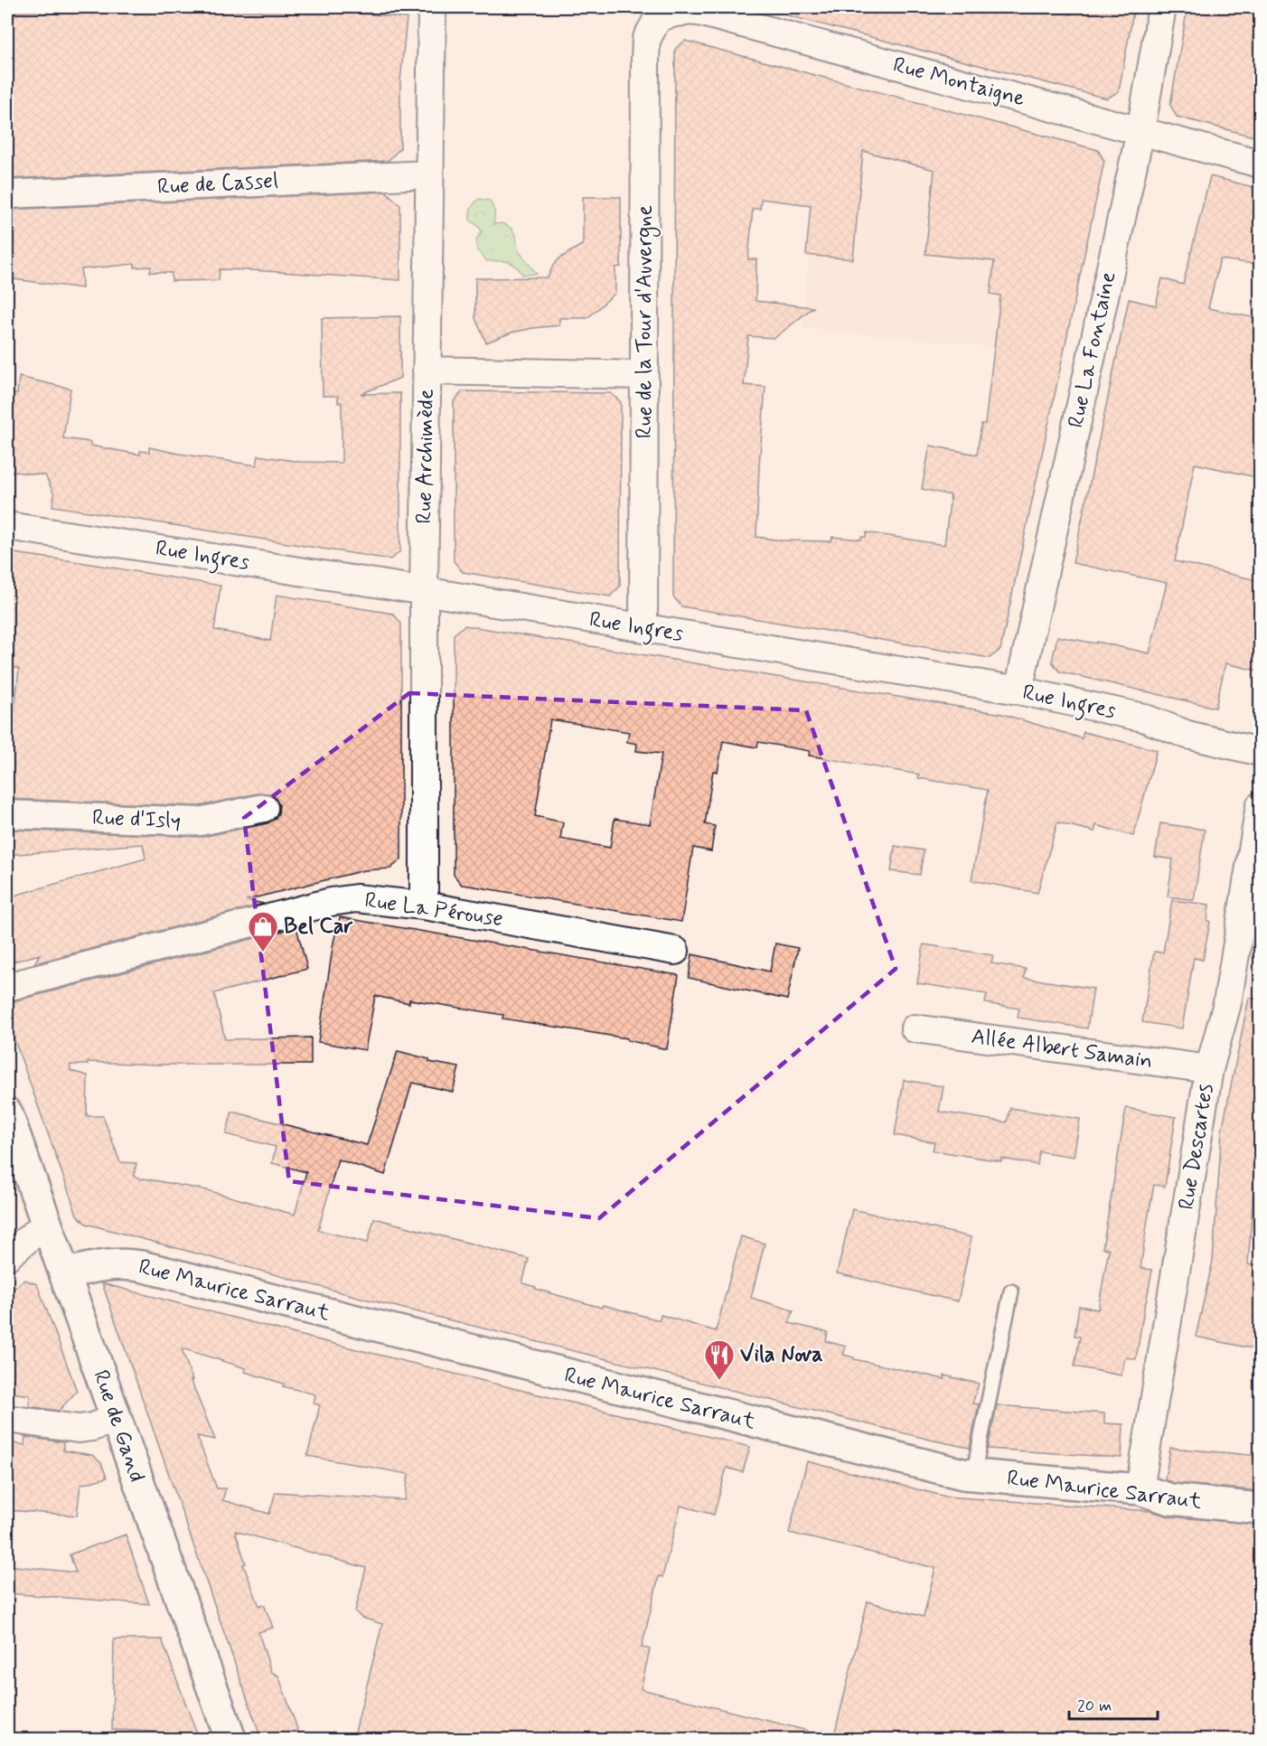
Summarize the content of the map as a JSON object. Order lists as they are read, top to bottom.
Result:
{
  "streets": {
    "street": [
      "Rue Montaigne",
      "Rue de Cassel",
      "Rue de la Tour d'Auvergne",
      "Rue La Fontaine",
      "Rue Archimède",
      "Rue Ingres",
      "Rue d'Isly",
      "Rue La Pérouse",
      "Allée Albert Samain",
      "Rue Descartes",
      "Rue Maurice Sarraut",
      "Rue de Gand"
    ]
  },
  "crossings": [
    ["Rue Montaigne", "Rue de la Tour d'Auvergne"],
    ["Rue Montaigne", "Rue La Fontaine"],
    ["Rue de Cassel", "Rue Archimède"],
    ["Rue de la Tour d'Auvergne", "Rue Ingres"],
    ["Rue La Fontaine", "Rue Ingres"],
    ["Rue Archimède", "Rue Ingres"],
    ["Rue Archimède", "Rue La Pérouse"],
    ["Allée Albert Samain", "Rue Descartes"],
    ["Rue Descartes", "Rue Maurice Sarraut"],
    ["Rue Maurice Sarraut", "Rue de Gand"]
  ],
  "places": {
    "shop": ["Bel Car"],
    "restaurant": ["Vila Nova"]
  },
  "scale_bar": "20 m"
}
